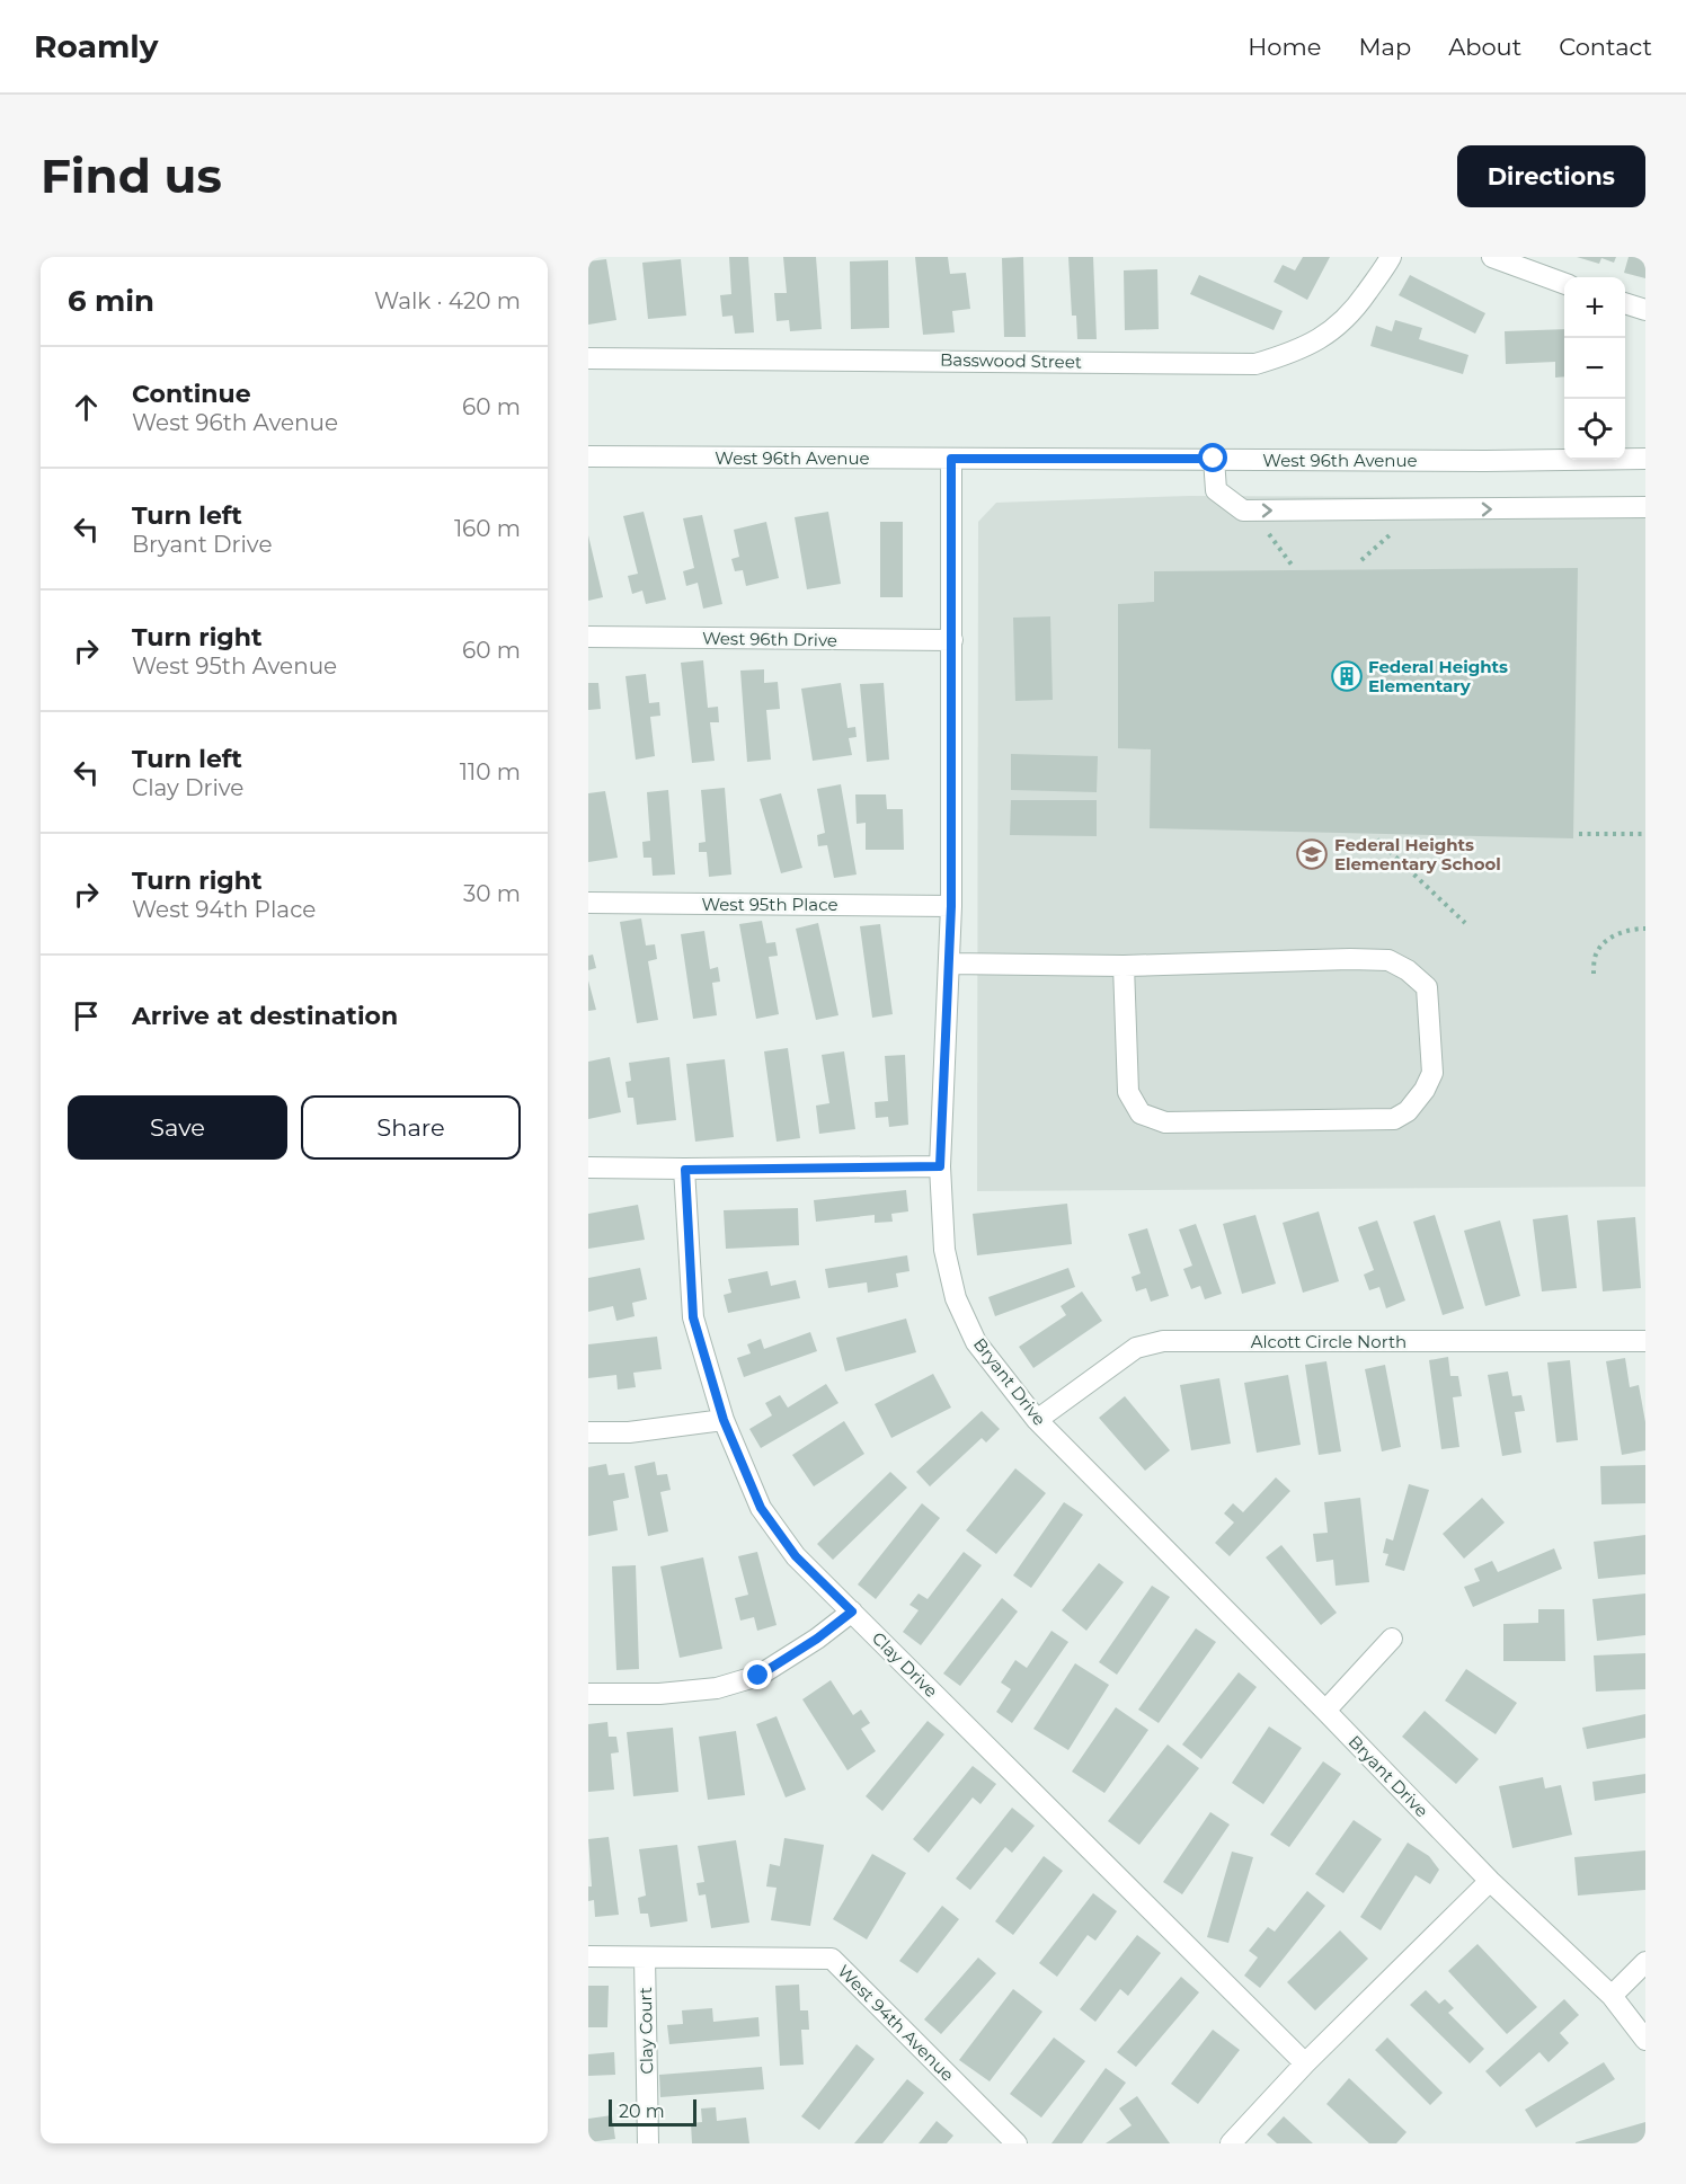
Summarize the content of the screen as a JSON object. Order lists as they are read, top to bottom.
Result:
{
  "streets": {
    "street": [
      "Basswood Street",
      "West 96th Avenue",
      "West 96th Drive",
      "West 95th Place",
      "Alcott Circle North",
      "Bryant Drive",
      "Clay Drive",
      "West 94th Avenue",
      "Clay Court"
    ]
  },
  "crossings": [
    ["West 96th Avenue", "Bryant Drive"],
    ["West 96th Drive", "Bryant Drive"],
    ["West 95th Place", "Bryant Drive"],
    ["Alcott Circle North", "Bryant Drive"],
    ["West 94th Avenue", "Clay Court"]
  ],
  "places": {
    "building": ["Federal Heights Elementary"],
    "school or university": ["Federal Heights Elementary School"]
  },
  "scale_bar": "20 m",
  "page": {
    "header": "Roamly",
    "nav": [
      "Home",
      "Map",
      "About",
      "Contact"
    ],
    "buttons": [
      "Directions",
      ["Save", "Share"]
    ],
    "title": "Find us",
    "heading": ["6 min", "Walk · 420 m"],
    "map_buttons": ["+", "−"],
    "list": [
      ["Continue", "West 96th Avenue", "60 m"],
      ["Turn left", "Bryant Drive", "160 m"],
      ["Turn right", "West 95th Avenue", "60 m"],
      ["Turn left", "Clay Drive", "110 m"],
      ["Turn right", "West 94th Place", "30 m"],
      "Arrive at destination"
    ],
    "scale": "20 m"
  }
}
